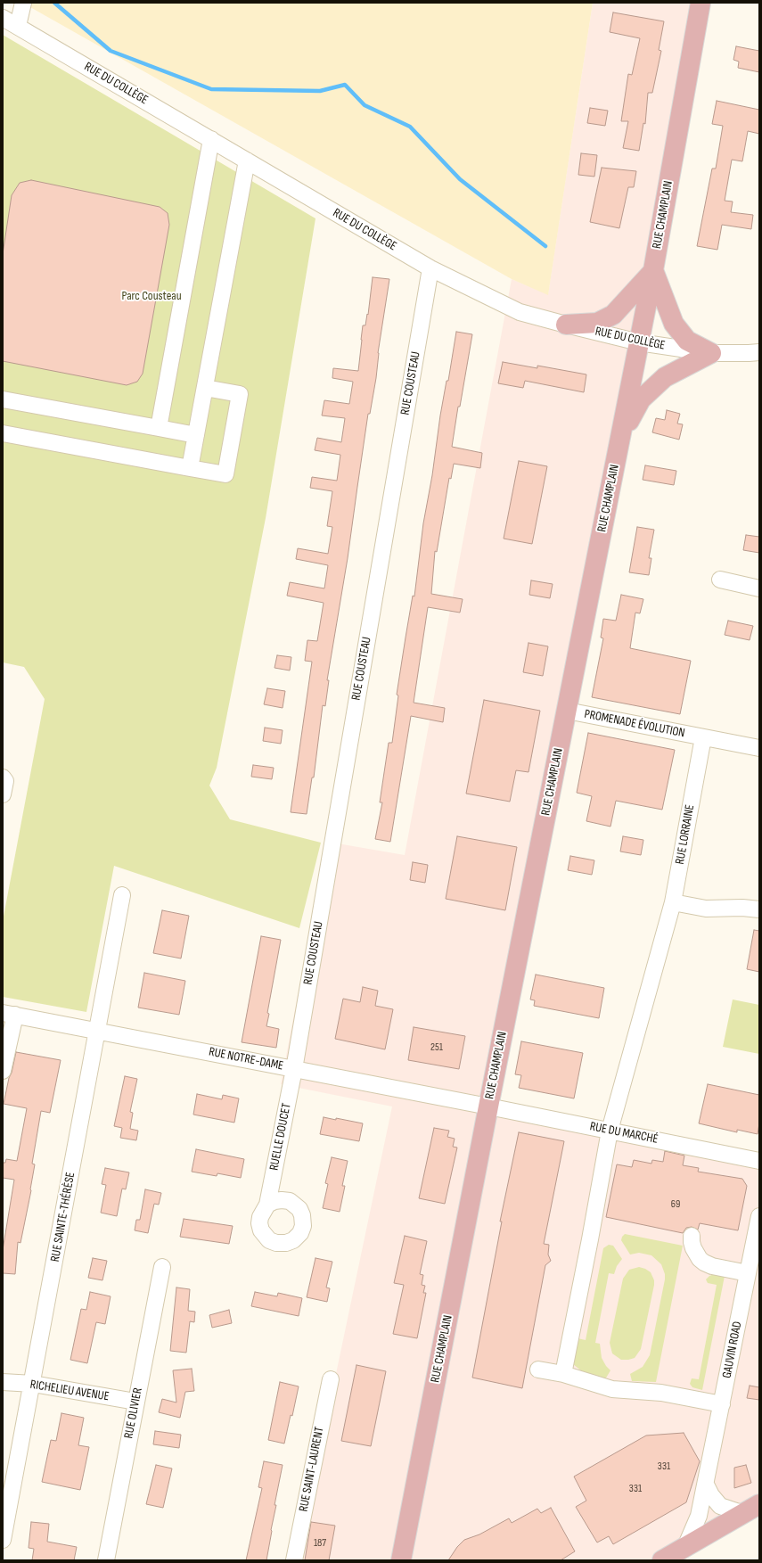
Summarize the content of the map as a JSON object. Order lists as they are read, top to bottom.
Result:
{
  "streets": {
    "main road": ["RUE CHAMPLAIN"],
    "street": [
      "RUE DU COLLÈGE",
      "RUE COUSTEAU",
      "PROMENADE ÉVOLUTION",
      "RUE LORRAINE",
      "RUE NOTRE-DAME",
      "RUE DU MARCHÉ",
      "RUELLE DOUCET",
      "RUE SAINTE-THÉRÈSE",
      "GAUVIN ROAD",
      "RICHELIEU AVENUE",
      "RUE OLIVIER",
      "RUE SAINT-LAURENT"
    ]
  },
  "crossings": [
    ["RUE DU COLLÈGE", "RUE CHAMPLAIN"],
    ["RUE DU COLLÈGE", "RUE COUSTEAU"],
    ["RUE CHAMPLAIN", "PROMENADE ÉVOLUTION"],
    ["RUE CHAMPLAIN", "RUE NOTRE-DAME"],
    ["RUE CHAMPLAIN", "RUE DU MARCHÉ"],
    ["RUE COUSTEAU", "RUE NOTRE-DAME"],
    ["RUE COUSTEAU", "RUELLE DOUCET"],
    ["PROMENADE ÉVOLUTION", "RUE LORRAINE"],
    ["RUE LORRAINE", "RUE DU MARCHÉ"],
    ["RUE NOTRE-DAME", "RUE DU MARCHÉ"],
    ["RUE NOTRE-DAME", "RUELLE DOUCET"],
    ["RUE NOTRE-DAME", "RUE SAINTE-THÉRÈSE"],
    ["RUE SAINTE-THÉRÈSE", "RICHELIEU AVENUE"],
    ["RICHELIEU AVENUE", "RUE OLIVIER"]
  ],
  "parks": ["Parc Cousteau"],
  "house_numbers": [
    "251",
    "69",
    "331",
    "331",
    "187"
  ]
}
